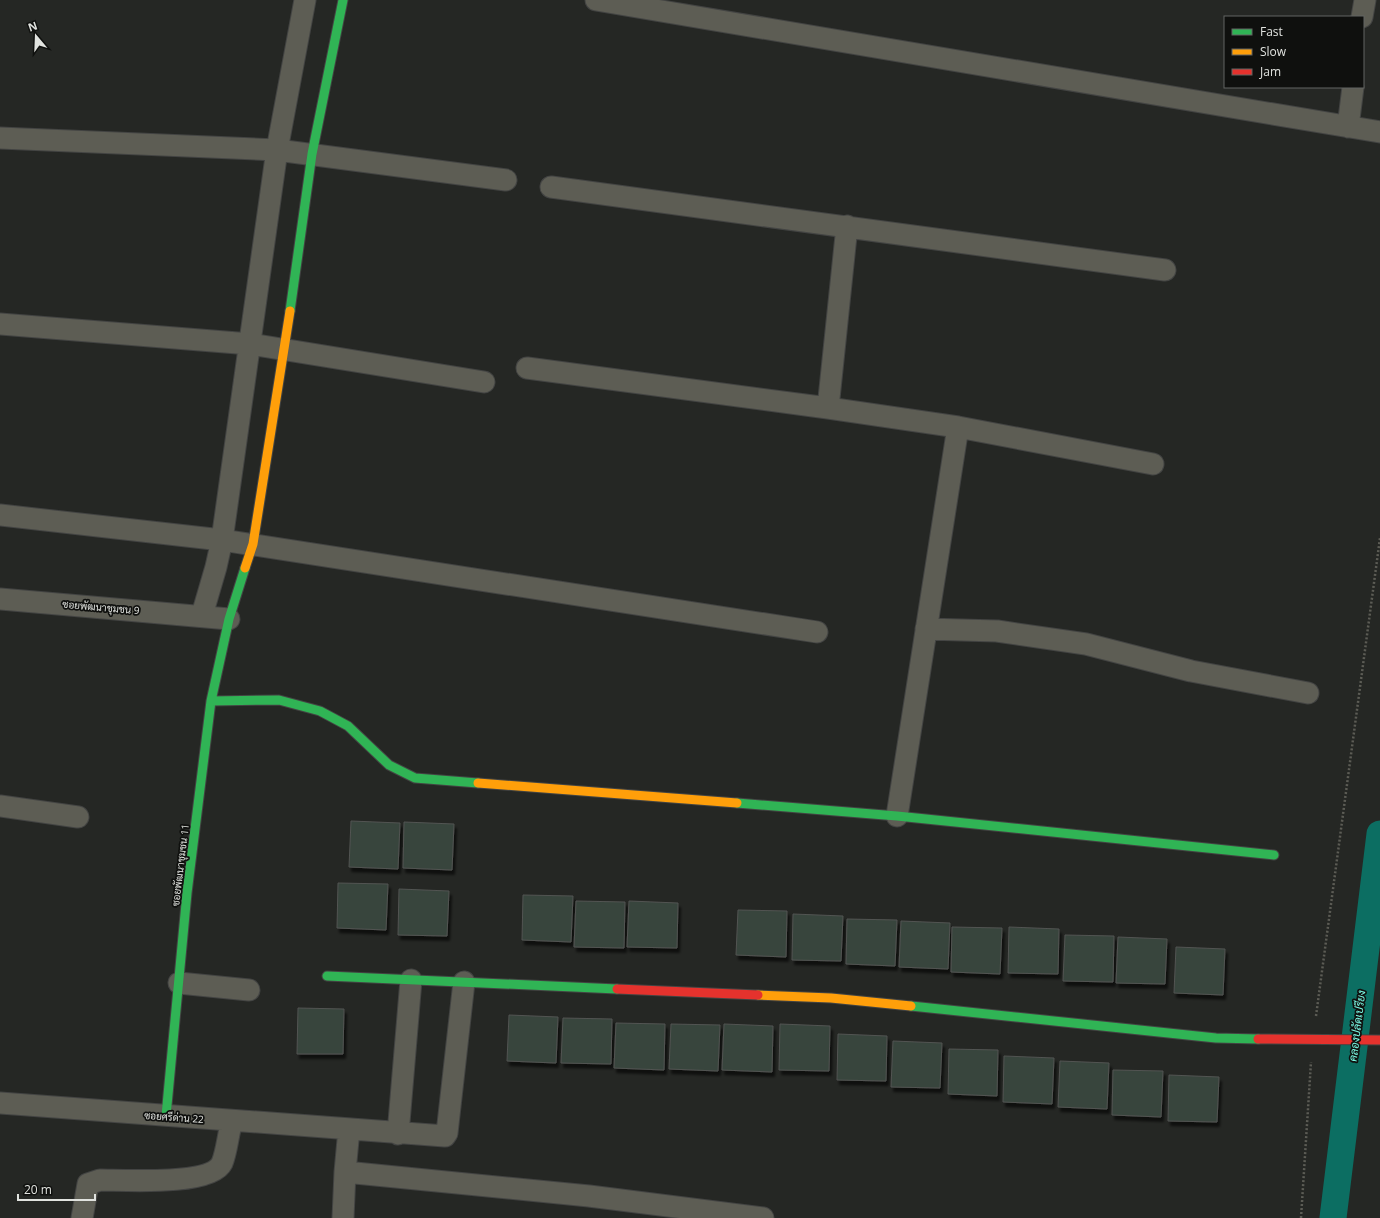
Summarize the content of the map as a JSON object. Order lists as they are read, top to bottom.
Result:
{
  "streets": {
    "street": ["ซอยพัฒนาชุมชน 9", "ซอยพัฒนาชุมชน 11", "ซอยศรีด่าน 22"]
  },
  "crossings": [
    ["ซอยพัฒนาชุมชน 9", "ซอยพัฒนาชุมชน 11"],
    ["ซอยพัฒนาชุมชน 11", "ซอยศรีด่าน 22"]
  ],
  "water": ["คลองปลัดเปรียง"],
  "legend": ["Fast", "Slow", "Jam"],
  "scale_bar": "20 m",
  "north": "top"
}
